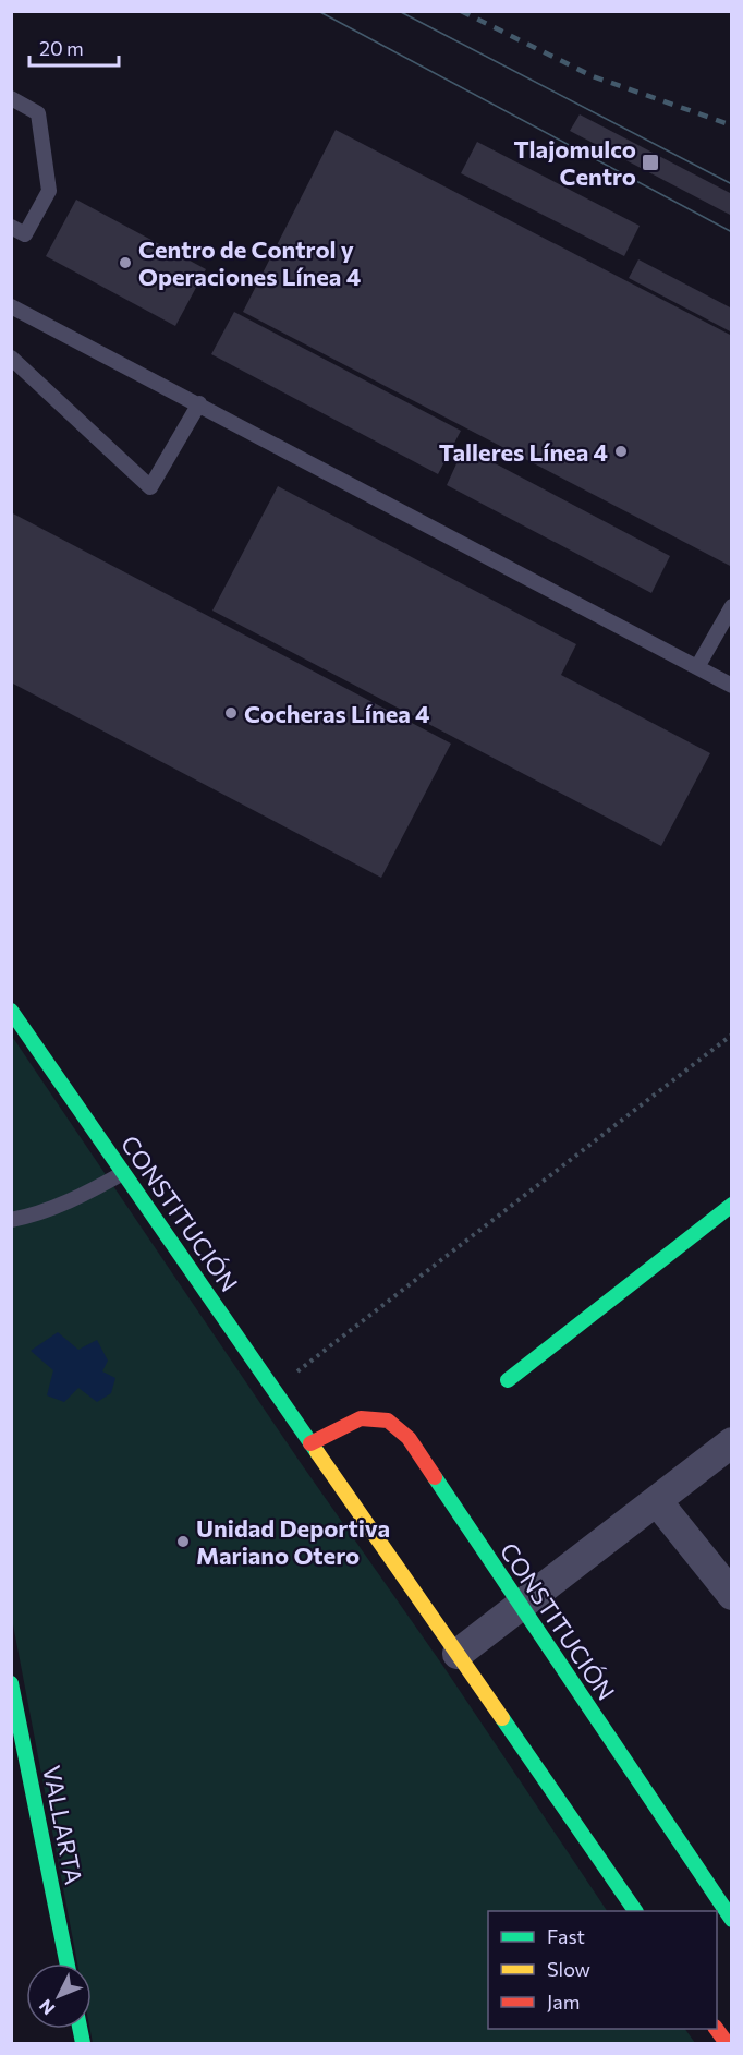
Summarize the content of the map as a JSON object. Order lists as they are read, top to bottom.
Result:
{
  "streets": {
    "main road": ["CONSTITUCIÓN", "VALLARTA"]
  },
  "places": {
    "transit": ["Tlajomulco Centro"],
    "other": [
      "Centro de Control y Operaciones Línea 4",
      "Talleres Línea 4",
      "Cocheras Línea 4",
      "Unidad Deportiva Mariano Otero"
    ]
  },
  "legend": ["Fast", "Slow", "Jam"],
  "scale_bar": "20 m",
  "north": "bottom left"
}
